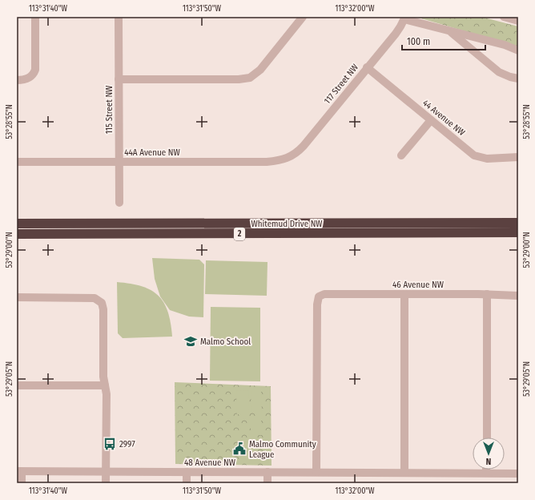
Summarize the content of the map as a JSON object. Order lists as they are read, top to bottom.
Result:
{
  "streets": {
    "highway": ["Whitemud Drive NW", "2"],
    "street": [
      "117 Street NW",
      "115 Street NW",
      "44 Avenue NW",
      "44A Avenue NW",
      "46 Avenue NW",
      "48 Avenue NW"
    ]
  },
  "crossings": [
    ["117 Street NW", "44 Avenue NW"],
    ["117 Street NW", "44A Avenue NW"],
    ["115 Street NW", "44A Avenue NW"],
    ["46 Avenue NW", "48 Avenue NW"]
  ],
  "places": {
    "school or university": ["Malmo School"],
    "bus stop": ["2997"],
    "public building": ["Malmo Community League"]
  },
  "scale_bar": "100 m",
  "north": "bottom",
  "coordinates": [
    "113°31'40\"W",
    "113°31'50\"W",
    "113°32'00\"W",
    "53°28'55\"N",
    "53°29'00\"N",
    "53°29'05\"N"
  ]
}
